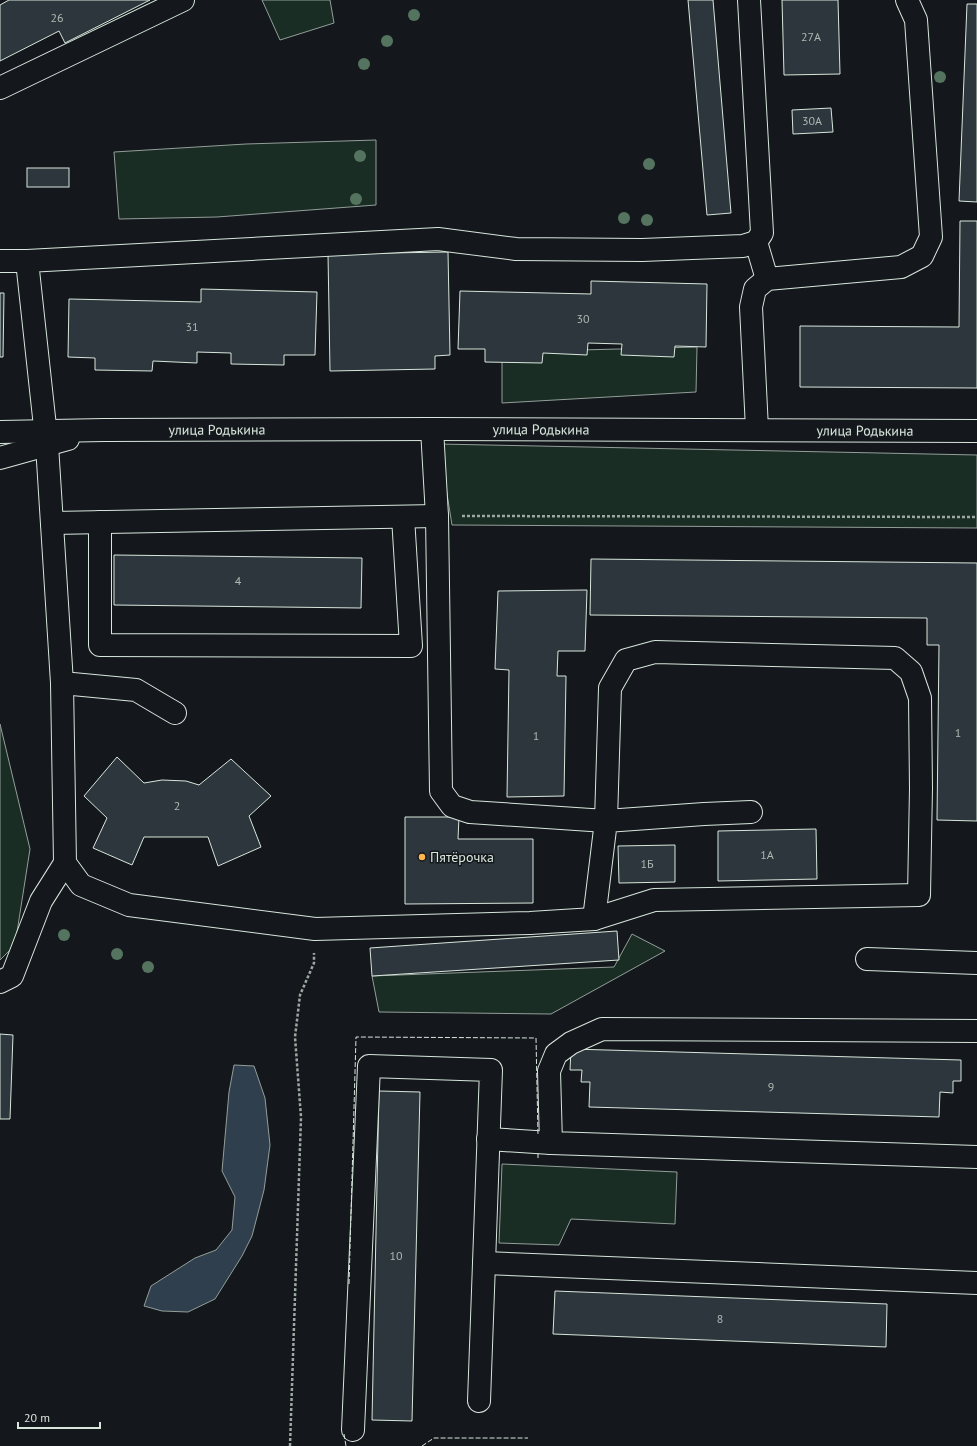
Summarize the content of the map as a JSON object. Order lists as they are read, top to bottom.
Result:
{
  "streets": {
    "main road": ["улица Родькина"]
  },
  "places": ["Пятёрочка"],
  "house_numbers": [
    "26",
    "27А",
    "30А",
    "30",
    "31",
    "4",
    "1",
    "1",
    "2",
    "1А",
    "1Б",
    "9",
    "10",
    "8"
  ],
  "scale_bar": "20 m"
}
